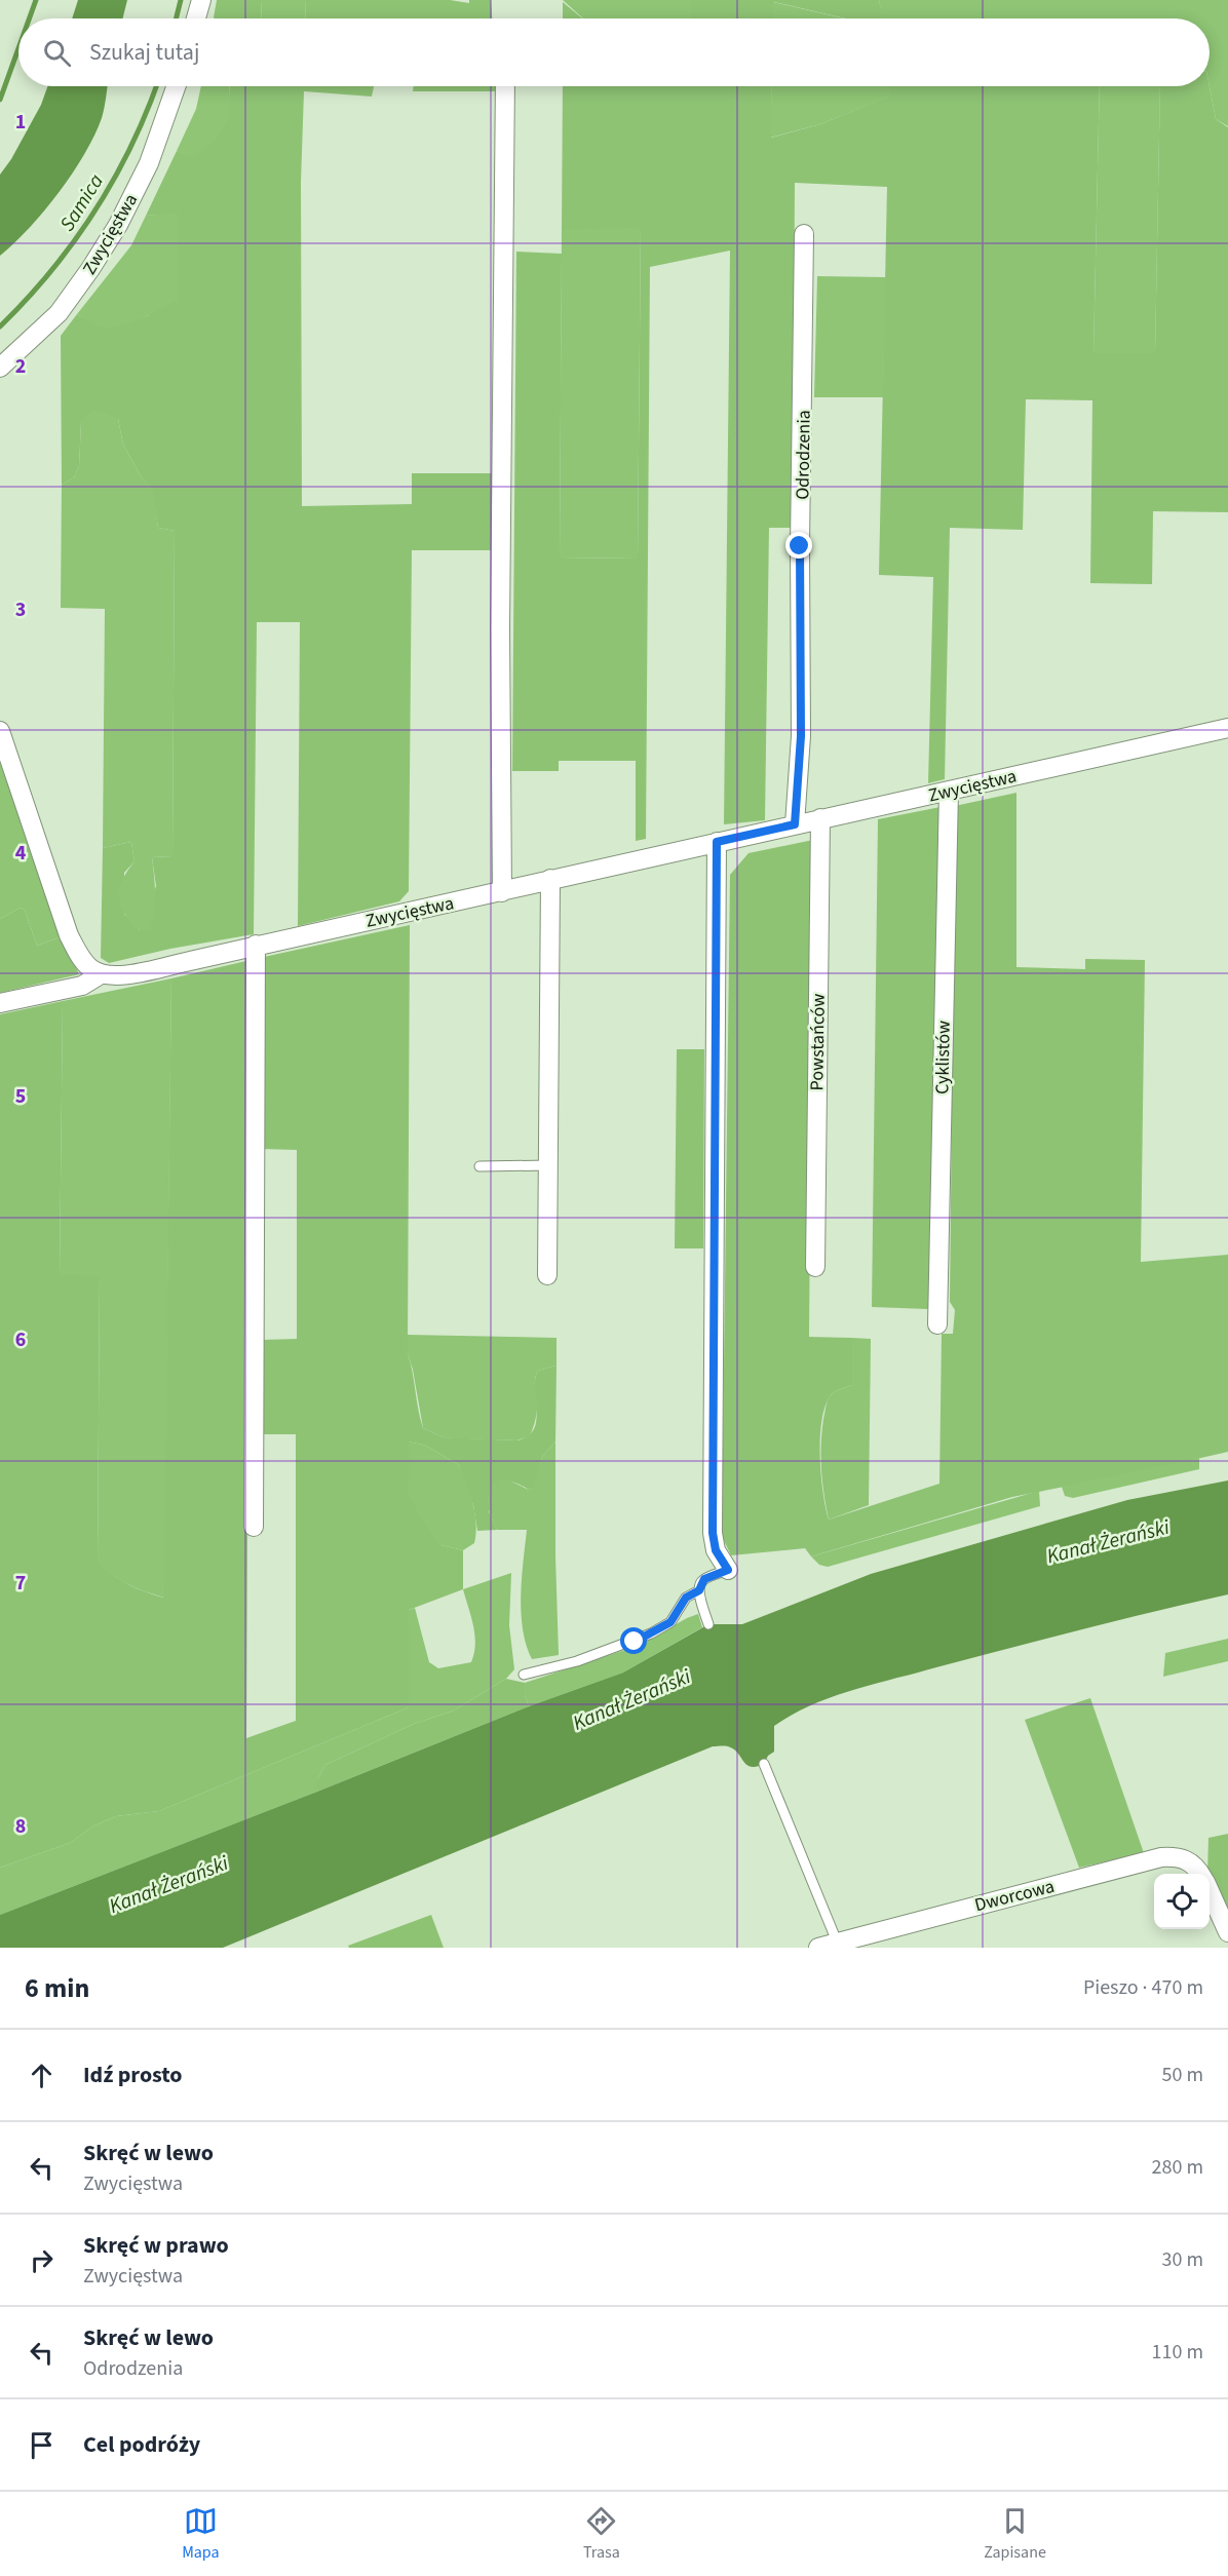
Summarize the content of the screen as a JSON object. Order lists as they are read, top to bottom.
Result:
{
  "streets": {
    "street": [
      "Zwycięstwa",
      "Odrodzenia",
      "Powstańców",
      "Cyklistów",
      "Dworcowa"
    ]
  },
  "crossings": [
    ["Zwycięstwa", "Odrodzenia"],
    ["Zwycięstwa", "Powstańców"],
    ["Zwycięstwa", "Cyklistów"]
  ],
  "water": ["Samica", "Kanał Żerański"],
  "page": {
    "search": "Szukaj tutaj",
    "heading": ["6 min", "Pieszo · 470 m"],
    "list": [
      ["Idź prosto", "50 m"],
      ["Skręć w lewo", "Zwycięstwa", "280 m"],
      ["Skręć w prawo", "Zwycięstwa", "30 m"],
      ["Skręć w lewo", "Odrodzenia", "110 m"],
      "Cel podróży"
    ],
    "nav": ["Mapa", "Trasa", "Zapisane"]
  },
  "grid": {
    "rows": [
      "1",
      "2",
      "3",
      "4",
      "5",
      "6",
      "7",
      "8"
    ]
  }
}
